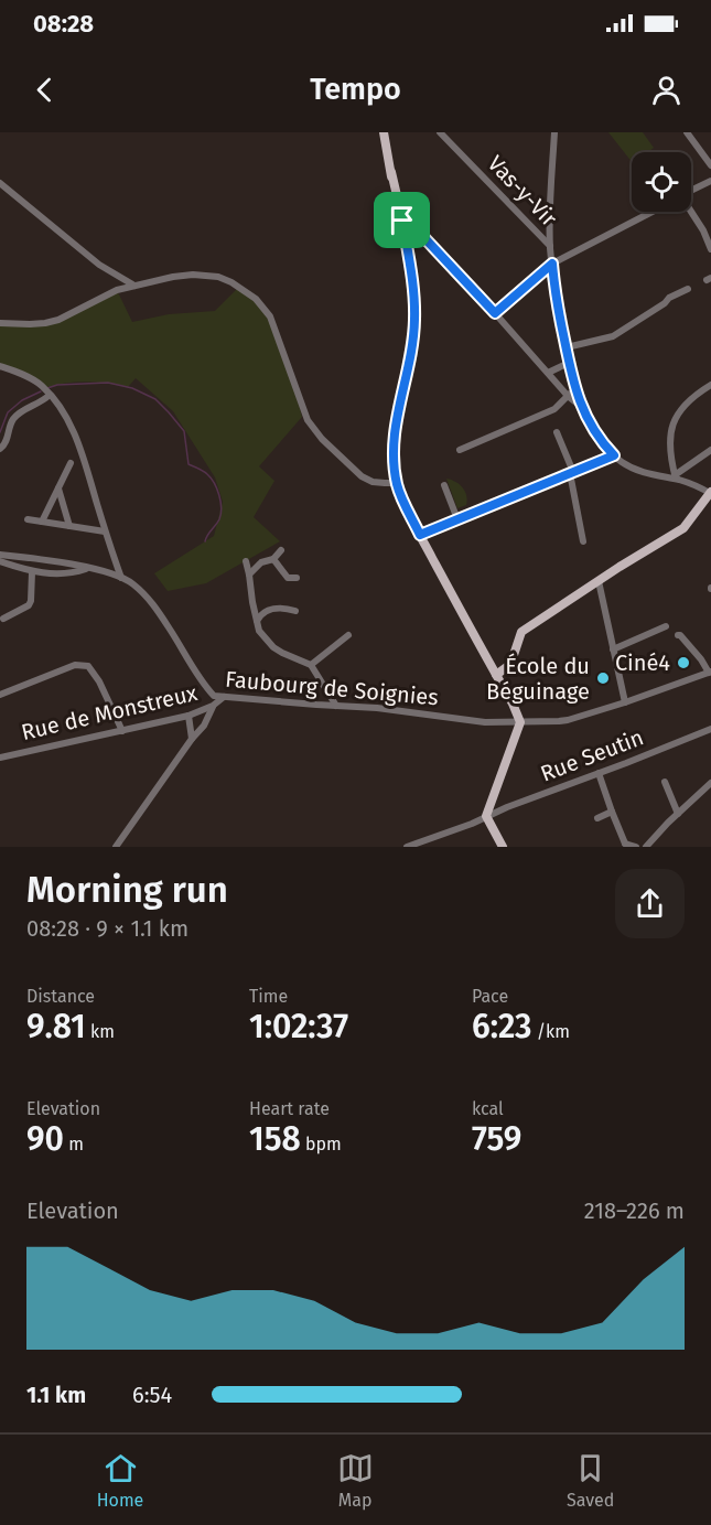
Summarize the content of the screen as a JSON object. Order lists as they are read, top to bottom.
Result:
{
  "streets": {
    "street": [
      "Vas-y-Vir",
      "Faubourg de Soignies",
      "Rue de Monstreux",
      "Rue Seutin"
    ]
  },
  "crossings": [
    ["Faubourg de Soignies", "Rue de Monstreux"]
  ],
  "places": ["Ciné4", "École du Béguinage"],
  "page": {
    "status": "08:28",
    "header": "Tempo",
    "heading": ["Morning run", "08:28 · 9 × 1.1 km"],
    "stats": [
      ["Distance", "9.81 km"],
      ["Time", "1:02:37"],
      ["Pace", "6:23 /km"],
      ["Elevation", "90 m"],
      ["Heart rate", "158 bpm"],
      ["kcal", "759"]
    ],
    "chart": ["Elevation", "218–226 m"],
    "list": [
      {
        "name": "1.1 km",
        "note": "6:54"
      }
    ],
    "tabs": ["Home", "Map", "Saved"]
  }
}
